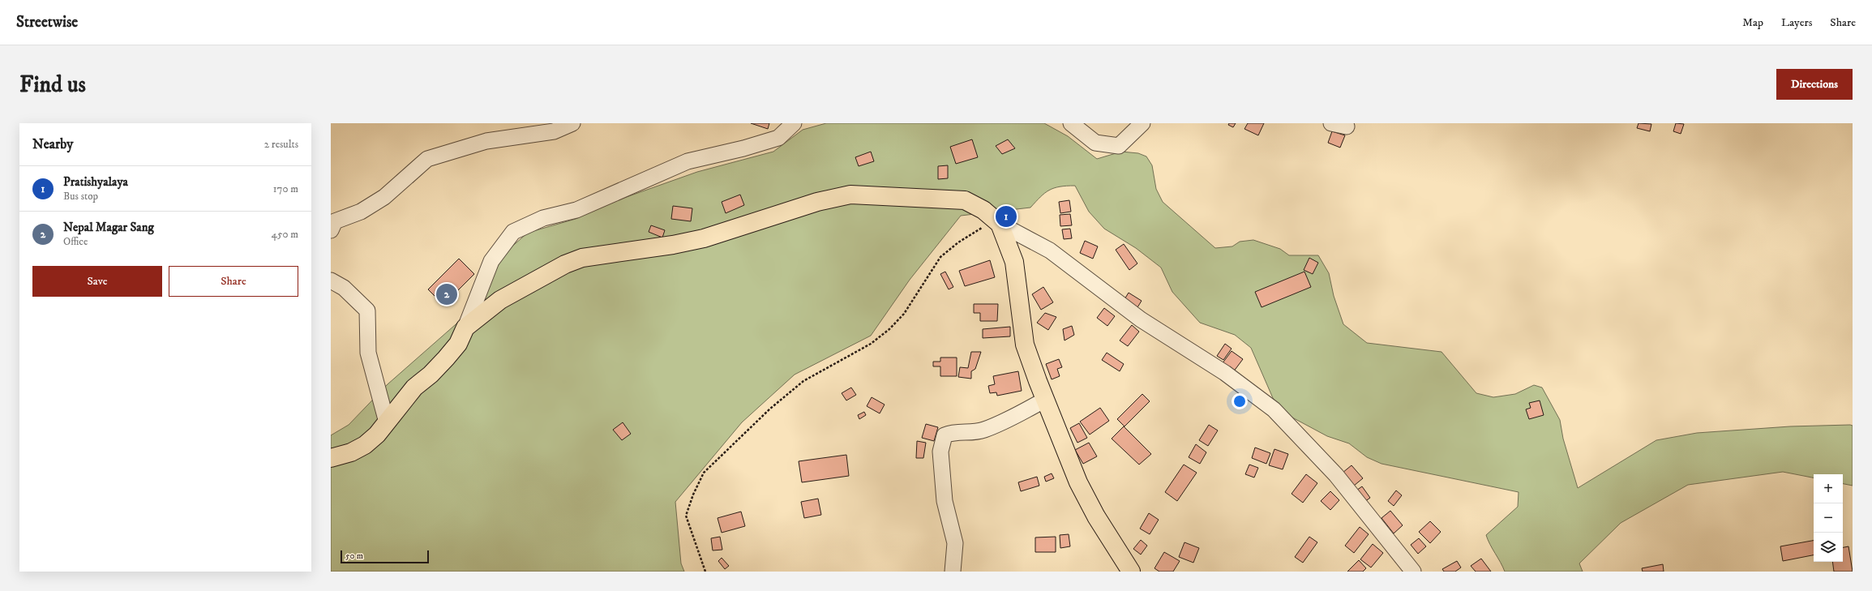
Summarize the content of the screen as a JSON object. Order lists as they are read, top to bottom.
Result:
{
  "scale_bar": "50 m",
  "page": {
    "header": "Streetwise",
    "nav": ["Map", "Layers", "Share"],
    "buttons": [
      "Directions",
      ["Save", "Share"]
    ],
    "title": "Find us",
    "heading": ["Nearby", "2 results"],
    "list": [
      {
        "mark": "1",
        "name": "Pratishyalaya",
        "note": "Bus stop",
        "value": "170 m"
      },
      {
        "mark": "2",
        "name": "Nepal Magar Sang",
        "note": "Office",
        "value": "450 m"
      }
    ],
    "pins": ["1", "2"],
    "map_buttons": ["+", "−"],
    "scale": "50 m"
  }
}
